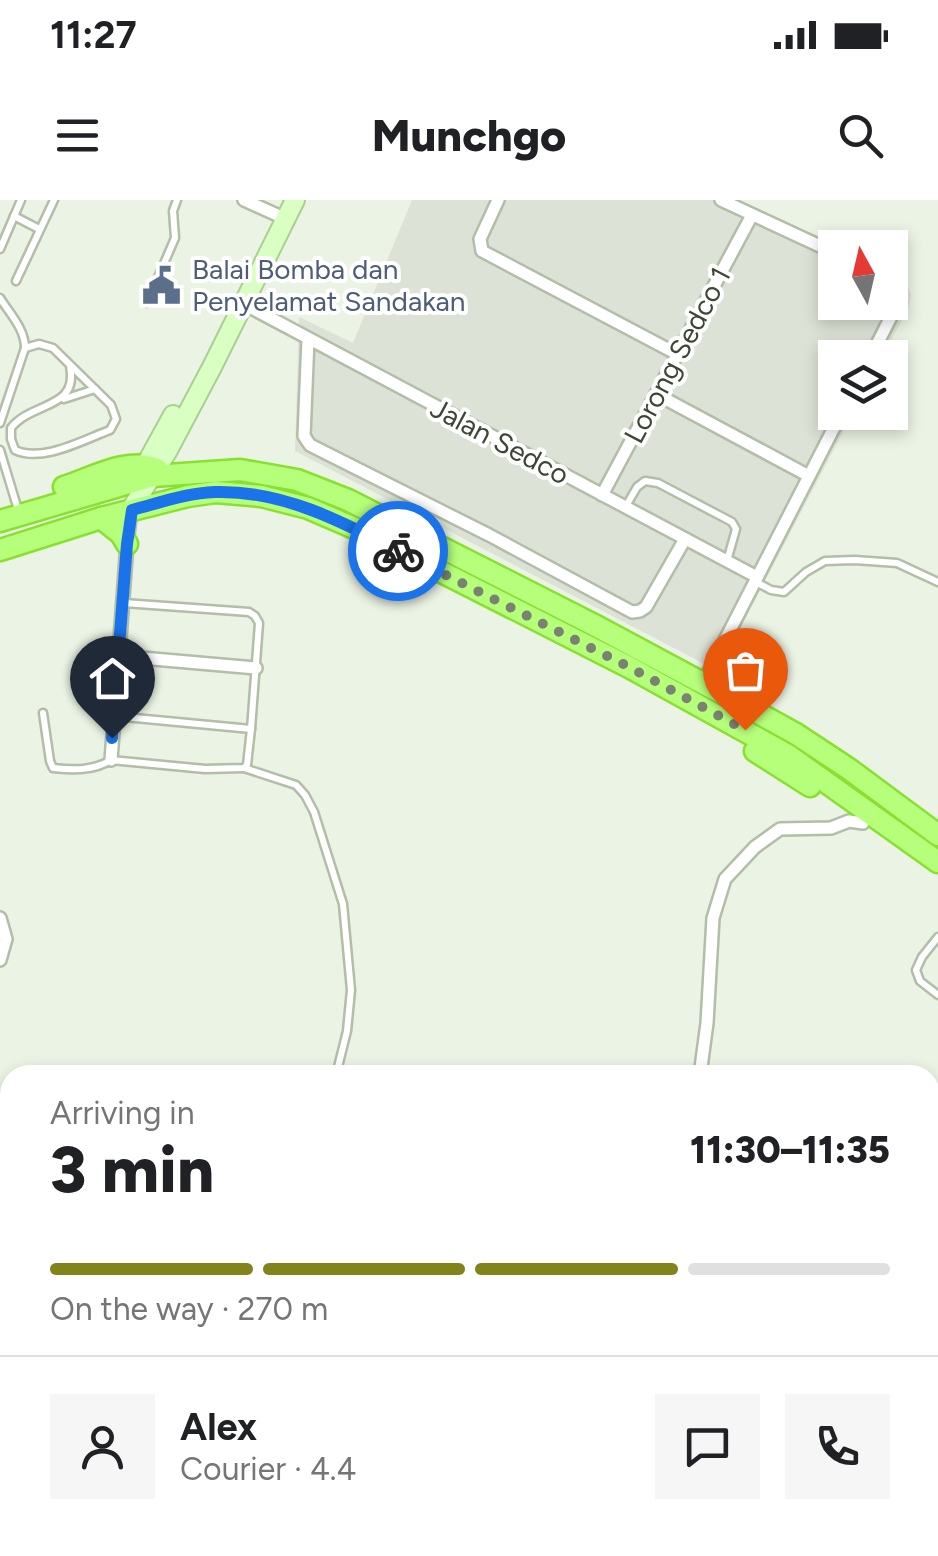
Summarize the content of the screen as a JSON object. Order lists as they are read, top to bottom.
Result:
{
  "streets": {
    "street": ["Lorong Sedco 1", "Jalan Sedco"]
  },
  "crossings": [
    ["Lorong Sedco 1", "Jalan Sedco"]
  ],
  "places": {
    "public building": ["Balai Bomba dan Penyelamat Sandakan"]
  },
  "north": "top",
  "page": {
    "status": "11:27",
    "header": "Munchgo",
    "heading": ["3 min", "Arriving in", "11:30–11:35"],
    "panel": ["Alex", "Courier · 4.4"],
    "bar": "On the way · 270 m"
  }
}
